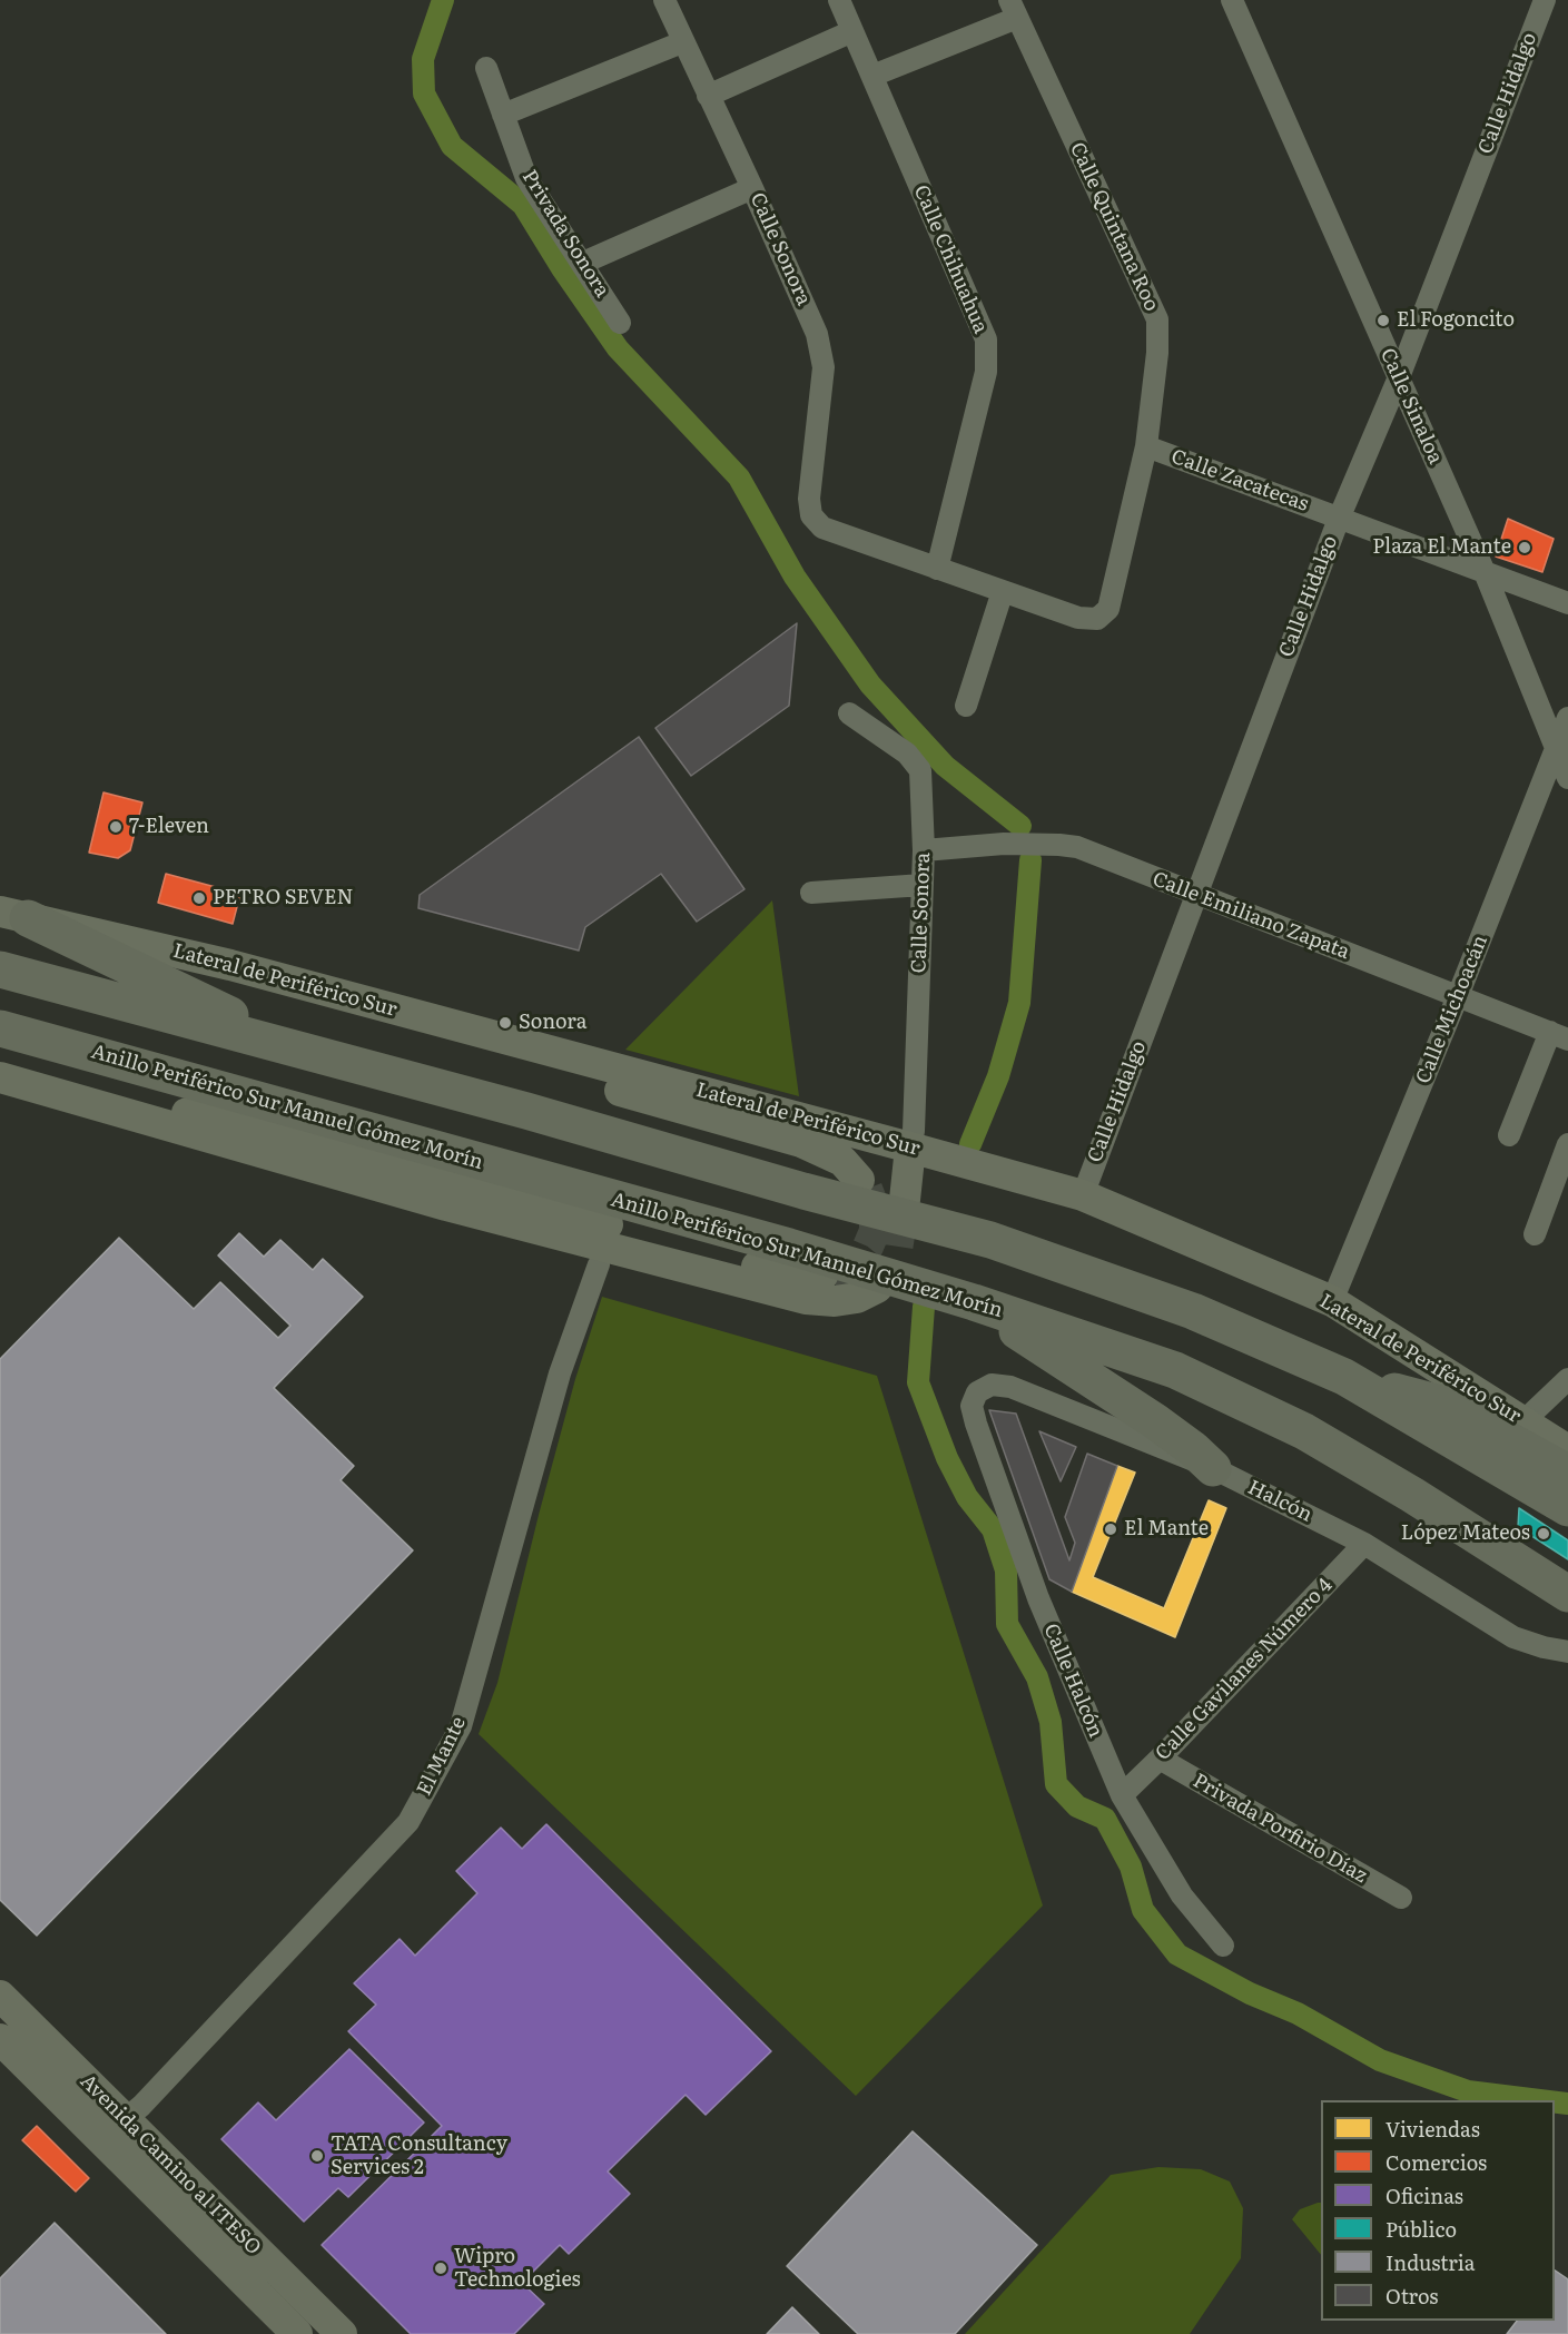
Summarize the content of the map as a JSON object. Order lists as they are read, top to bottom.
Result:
{
  "streets": {
    "highway": ["Anillo Periférico Sur Manuel Gómez Morín"],
    "street": [
      "Calle Hidalgo",
      "Calle Quintana Roo",
      "Privada Sonora",
      "Calle Sonora",
      "Calle Chihuahua",
      "Calle Sinaloa",
      "Calle Zacatecas",
      "Calle Emiliano Zapata",
      "Lateral de Periférico Sur",
      "Calle Michoacán",
      "Halcón",
      "Calle Gavilanes Número 4",
      "Calle Halcón",
      "El Mante",
      "Privada Porfirio Díaz",
      "Avenida Camino al ITESO"
    ]
  },
  "crossings": [
    ["Calle Hidalgo", "Calle Sinaloa"],
    ["Calle Hidalgo", "Calle Zacatecas"],
    ["Calle Hidalgo", "Calle Emiliano Zapata"],
    ["Calle Hidalgo", "Lateral de Periférico Sur"],
    ["Calle Quintana Roo", "Calle Zacatecas"],
    ["Calle Sonora", "Calle Chihuahua"],
    ["Calle Sonora", "Calle Emiliano Zapata"],
    ["Calle Sonora", "Lateral de Periférico Sur"],
    ["Calle Sinaloa", "Calle Zacatecas"],
    ["Calle Sinaloa", "Calle Michoacán"],
    ["Calle Emiliano Zapata", "Calle Michoacán"],
    ["Lateral de Periférico Sur", "Calle Michoacán"],
    ["Halcón", "Calle Gavilanes Número 4"],
    ["Halcón", "Calle Halcón"],
    ["Calle Gavilanes Número 4", "Calle Halcón"],
    ["Calle Gavilanes Número 4", "Privada Porfirio Díaz"],
    ["El Mante", "Avenida Camino al ITESO"]
  ],
  "places": [
    "El Fogoncito",
    "Plaza El Mante",
    "7-Eleven",
    "PETRO SEVEN",
    "Sonora",
    "El Mante",
    "López Mateos",
    "TATA Consultancy Services 2",
    "Wipro Technologies"
  ],
  "legend": [
    "Viviendas",
    "Comercios",
    "Oficinas",
    "Público",
    "Industria",
    "Otros"
  ]
}
